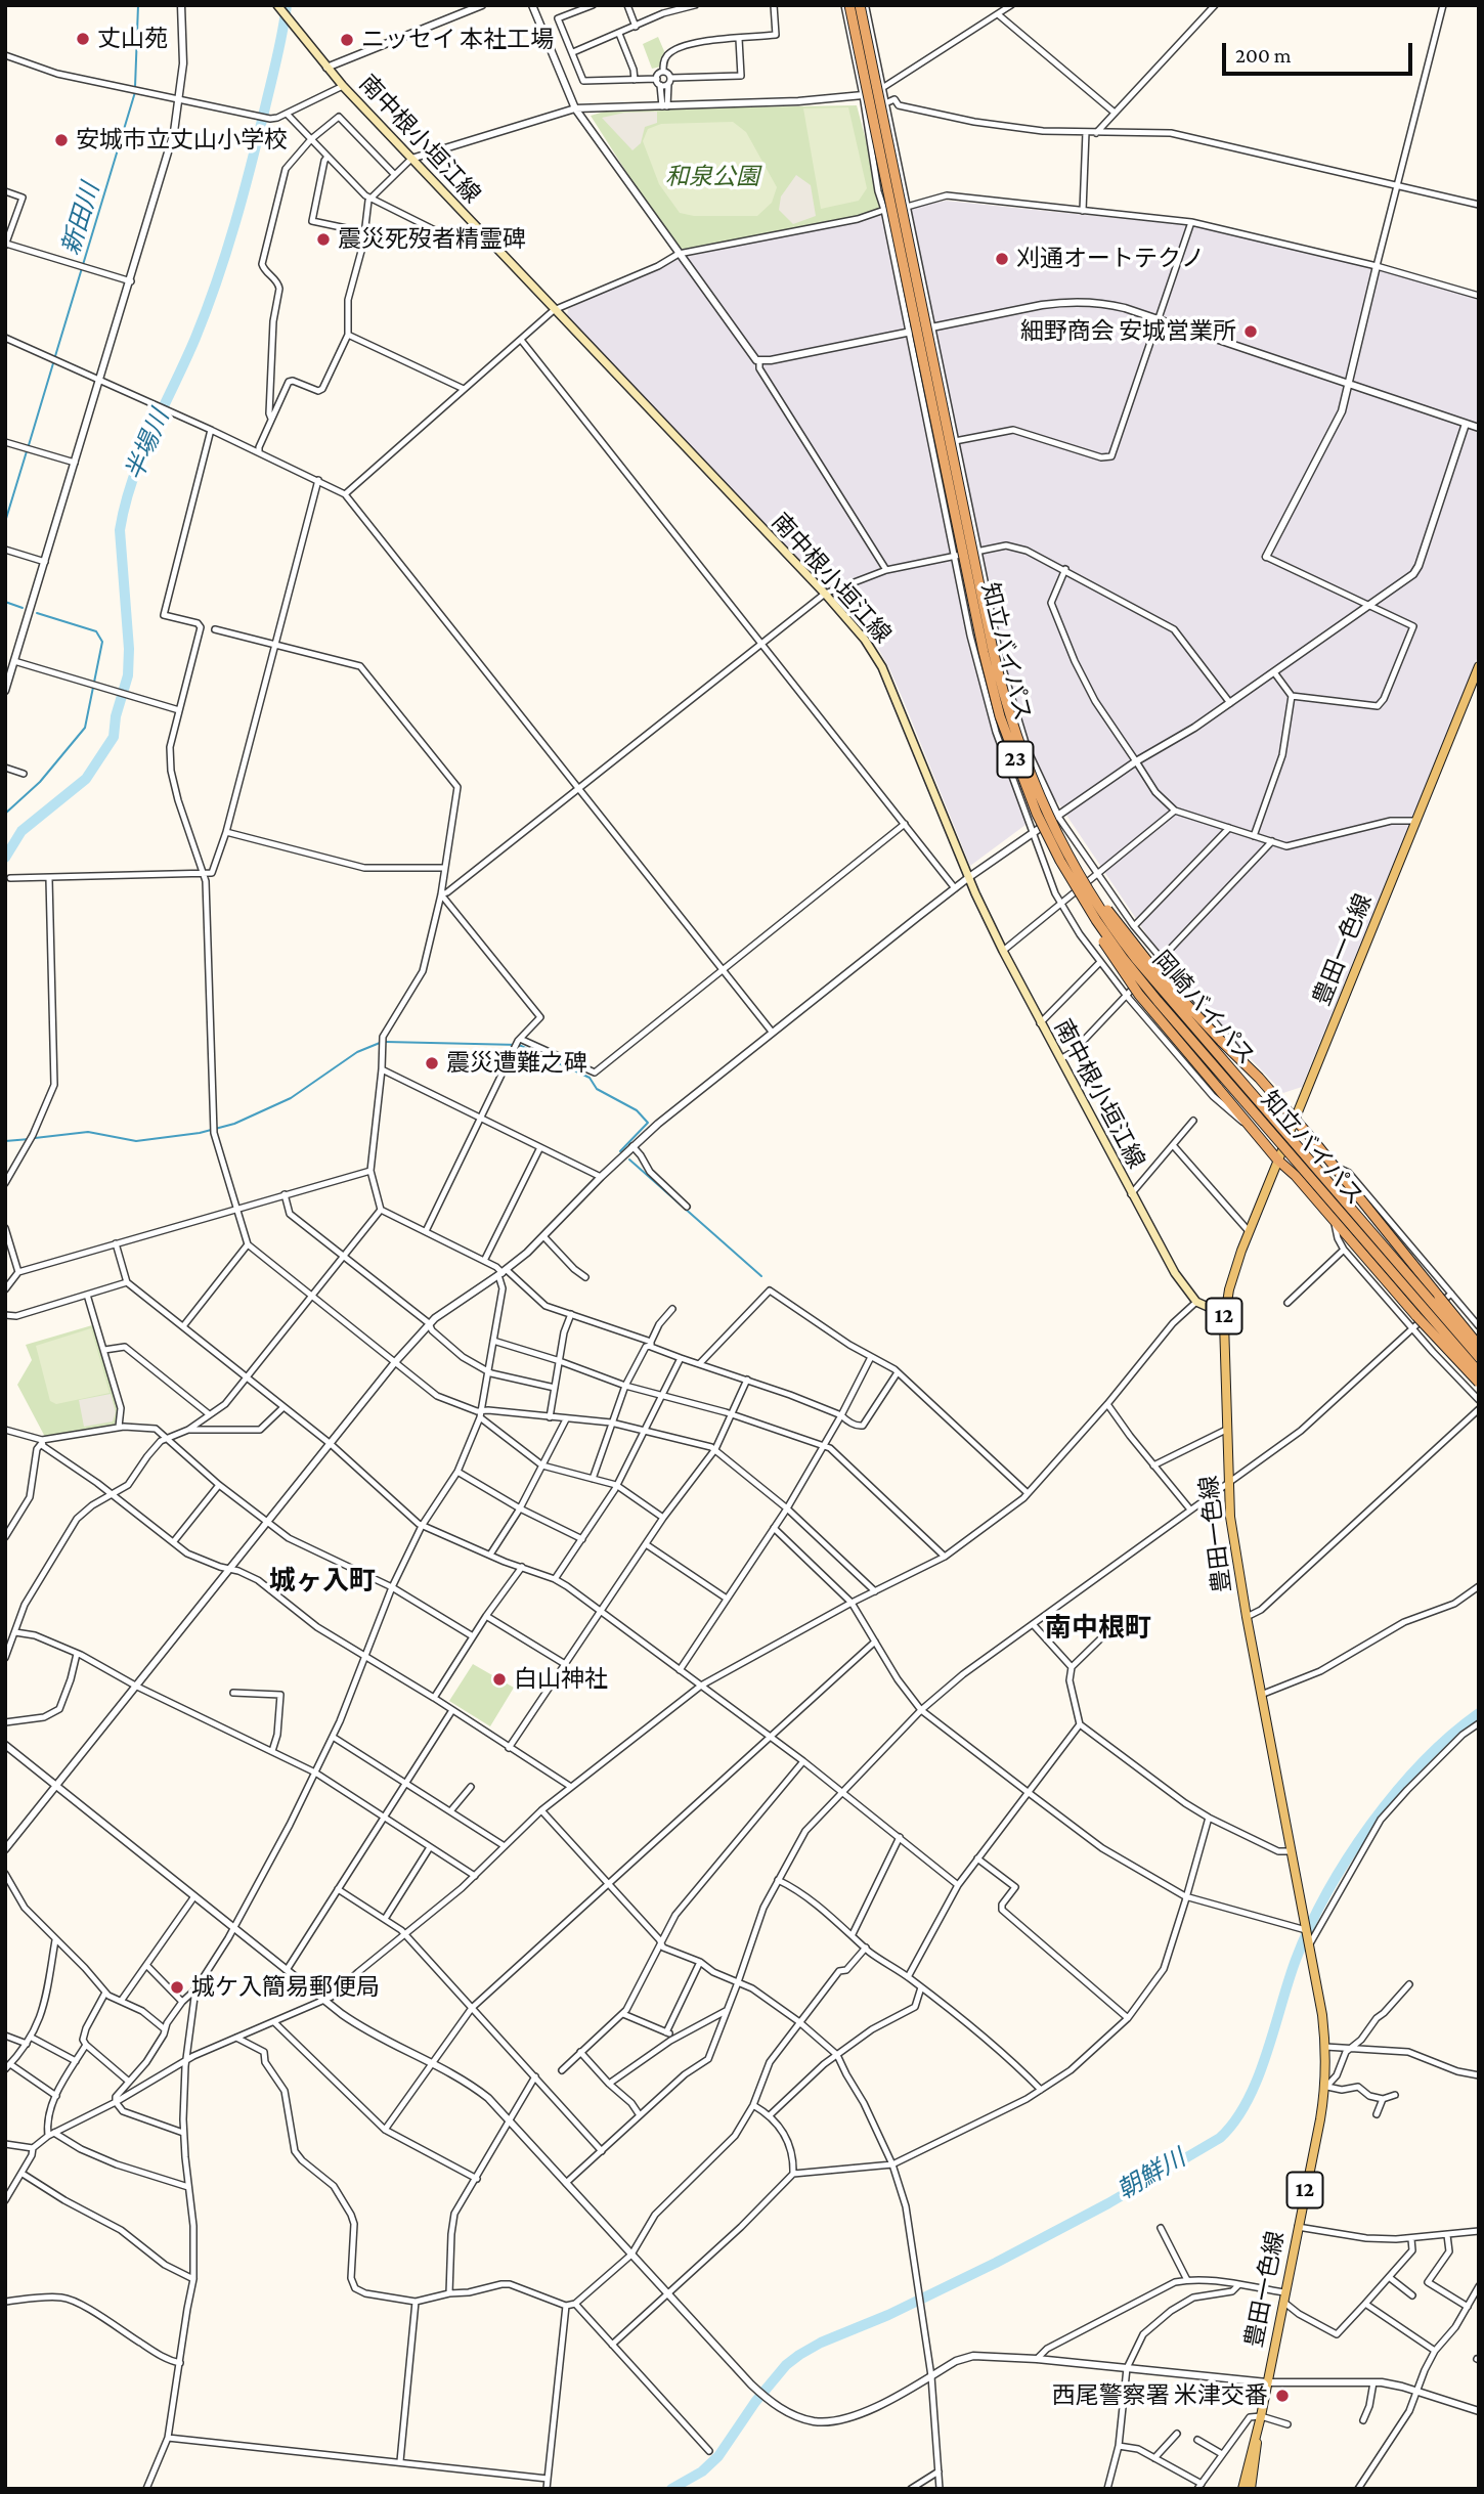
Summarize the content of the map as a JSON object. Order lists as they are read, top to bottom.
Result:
{
  "streets": {
    "highway": ["知立バイパス", "23", "岡崎バイパス"],
    "main road": ["南中根小垣江線", "豊田一色線", "12"]
  },
  "crossings": [
    ["知立バイパス", "23"],
    ["知立バイパス", "岡崎バイパス"],
    ["23", "豊田一色線"],
    ["23", "岡崎バイパス"]
  ],
  "districts": ["城ヶ入町", "南中根町"],
  "water": ["新田川", "半場川", "朝鮮川"],
  "parks": ["和泉公園"],
  "places": [
    "丈山苑",
    "ニッセイ 本社工場",
    "安城市立丈山小学校",
    "震災死歿者精霊碑",
    "刈通オートテクノ",
    "細野商会 安城営業所",
    "震災遭難之碑",
    "白山神社",
    "城ケ入簡易郵便局",
    "西尾警察署 米津交番"
  ],
  "scale_bar": "200 m"
}
